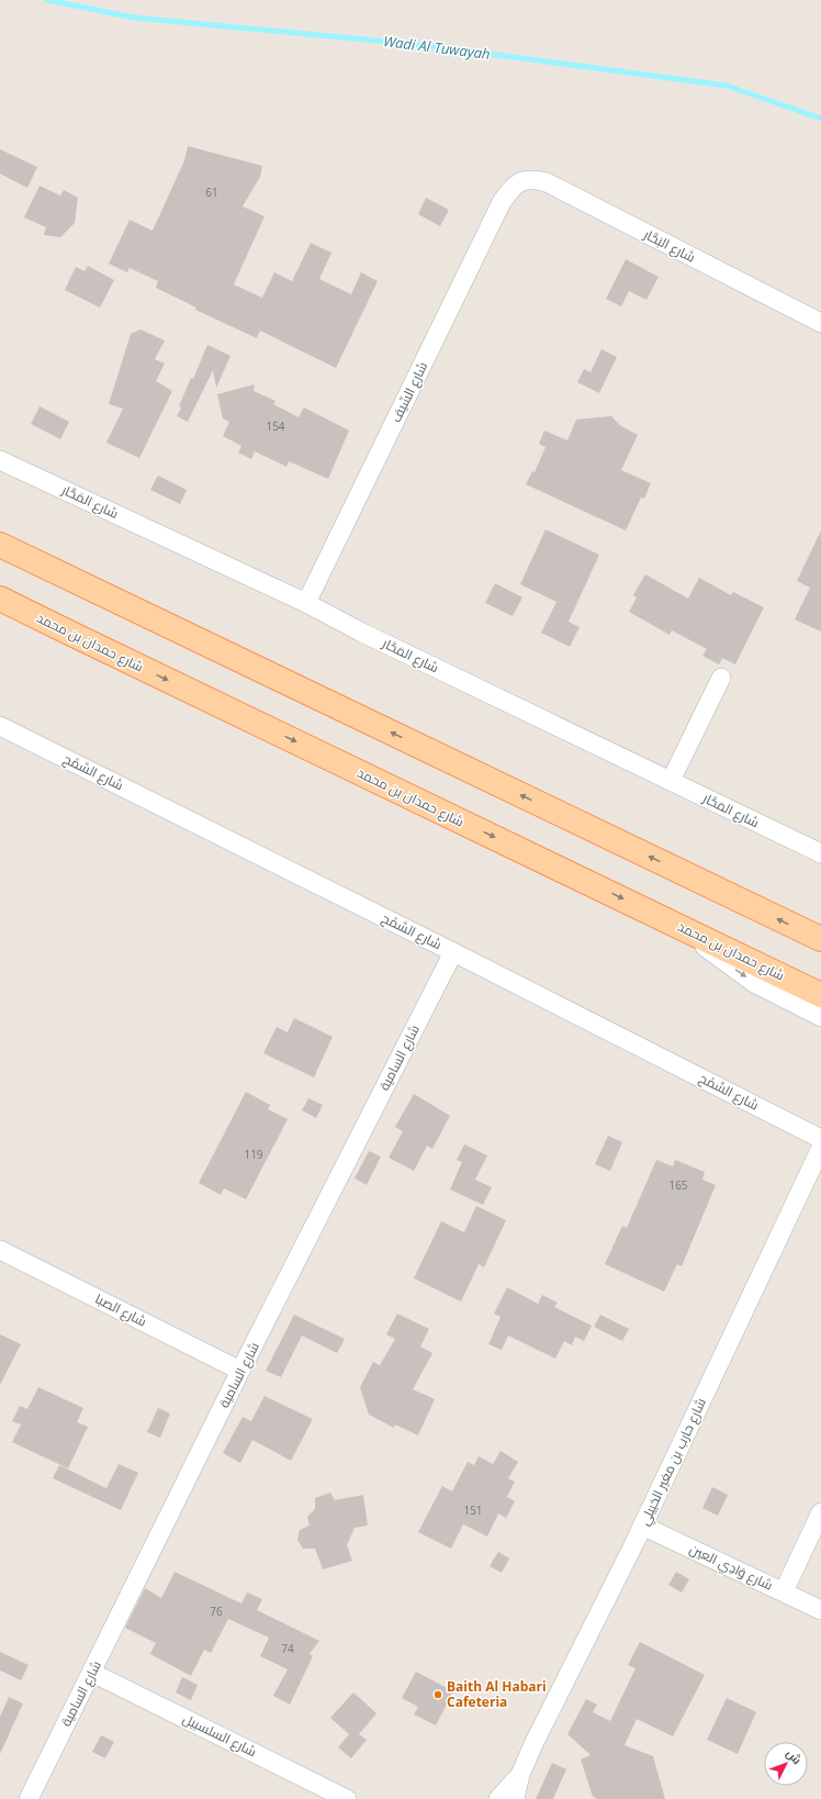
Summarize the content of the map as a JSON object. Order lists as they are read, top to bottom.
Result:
{
  "streets": {
    "main road": ["شارع حمدان بن محمد"],
    "street": [
      "شارع البَحَّار",
      "شارع السِّيف",
      "شارع المَحَّار",
      "شارع السَّمْح",
      "شارع السامية",
      "شارع الصبا",
      "شارع حارب بن مغير الخييلي",
      "شارع وَادِي العين",
      "شارع السلسبيل"
    ]
  },
  "crossings": [
    ["شارع البَحَّار", "شارع السِّيف"],
    ["شارع السِّيف", "شارع المَحَّار"],
    ["شارع السَّمْح", "شارع السامية"],
    ["شارع السامية", "شارع الصبا"],
    ["شارع السامية", "شارع السلسبيل"],
    ["شارع حارب بن مغير الخييلي", "شارع وَادِي العين"]
  ],
  "water": ["Wadi Al Tuwayah"],
  "places": ["Baith Al Habari Cafeteria"],
  "house_numbers": [
    "61",
    "154",
    "119",
    "165",
    "151",
    "76",
    "74"
  ],
  "north": "top right"
}
